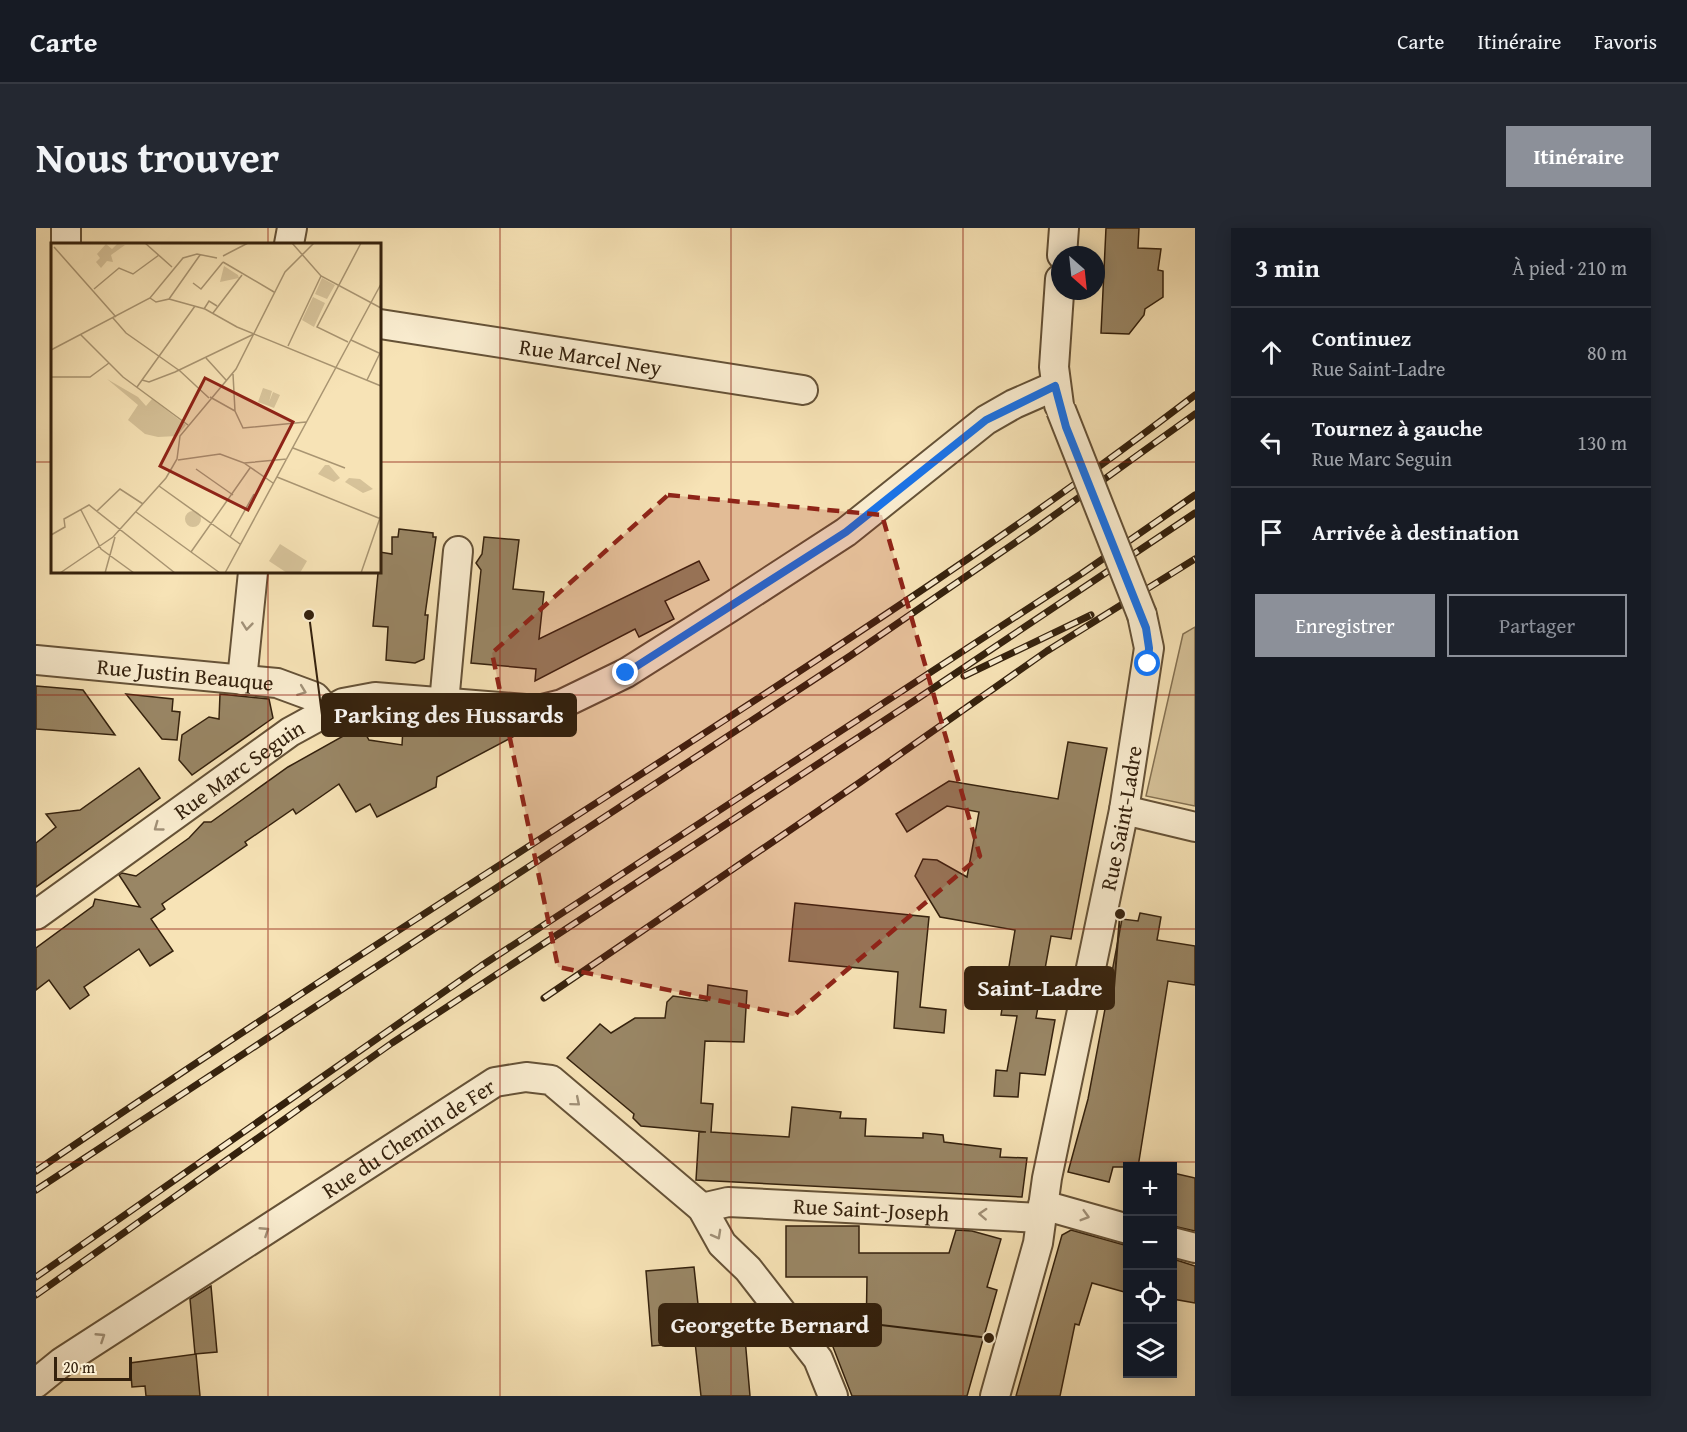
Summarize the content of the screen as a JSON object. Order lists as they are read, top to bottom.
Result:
{
  "streets": {
    "street": [
      "Rue Marcel Ney",
      "Rue Justin Beauque",
      "Rue Marc Seguin",
      "Rue Saint-Ladre",
      "Rue du Chemin de Fer",
      "Rue Saint-Joseph"
    ]
  },
  "crossings": [
    ["Rue Justin Beauque", "Rue Marc Seguin"],
    ["Rue Marc Seguin", "Rue Saint-Ladre"],
    ["Rue Saint-Ladre", "Rue Saint-Joseph"],
    ["Rue du Chemin de Fer", "Rue Saint-Joseph"]
  ],
  "places": ["Parking des Hussards", "Saint-Ladre", "Georgette Bernard"],
  "scale_bar": "20 m",
  "north": "bottom right",
  "page": {
    "header": "Carte",
    "nav": ["Carte", "Itinéraire", "Favoris"],
    "title": "Nous trouver",
    "buttons": [
      "Itinéraire",
      ["Enregistrer", "Partager"]
    ],
    "heading": ["3 min", "À pied · 210 m"],
    "list": [
      ["Continuez", "Rue Saint-Ladre", "80 m"],
      ["Tournez à gauche", "Rue Marc Seguin", "130 m"],
      "Arrivée à destination"
    ],
    "map_buttons": ["+", "−"],
    "scale": "20 m"
  }
}
